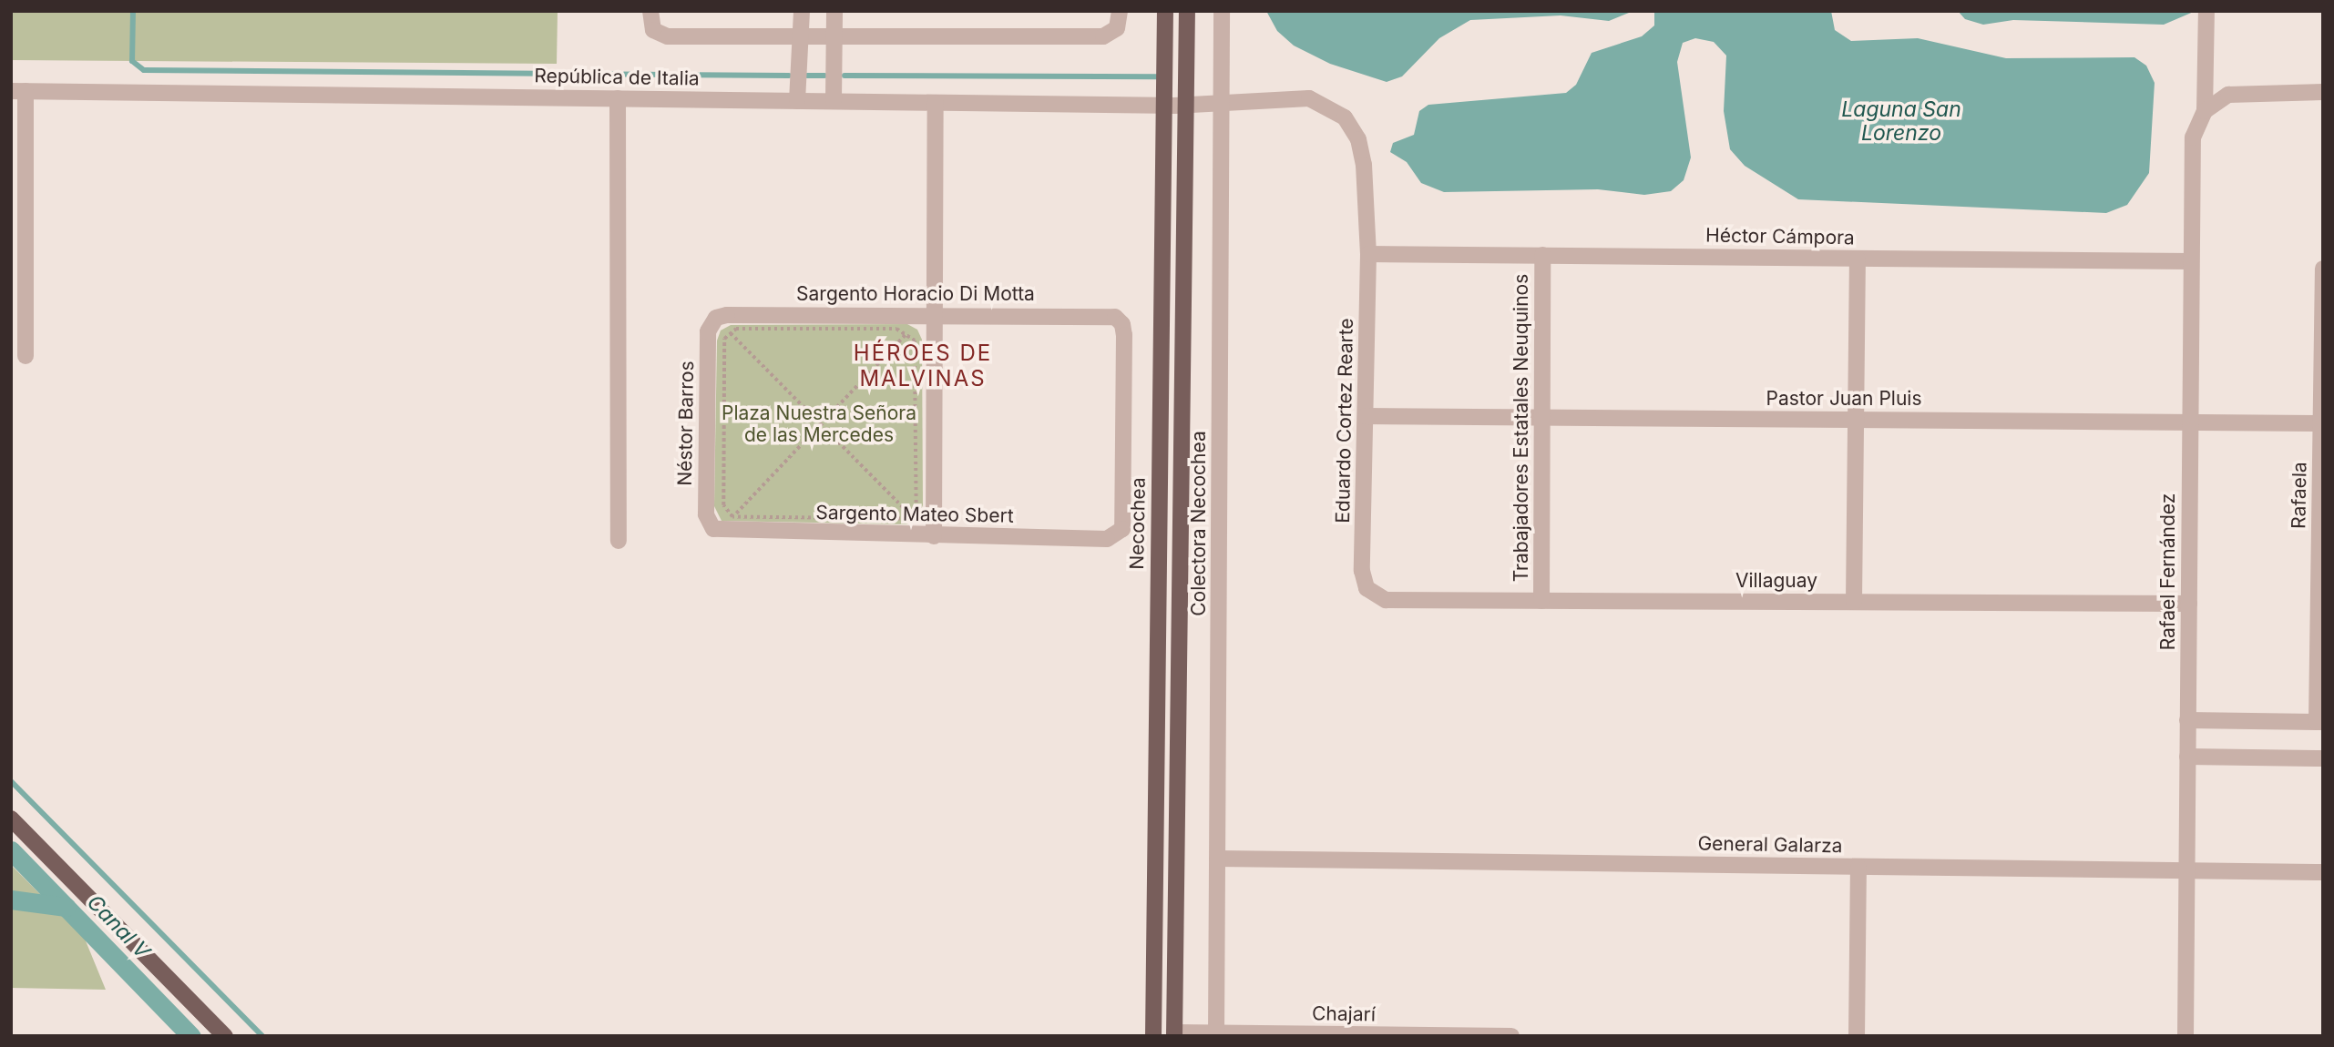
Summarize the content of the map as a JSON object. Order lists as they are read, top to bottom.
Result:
{
  "streets": {
    "main road": ["Necochea"],
    "street": [
      "República de Italia",
      "Héctor Cámpora",
      "Sargento Horacio Di Motta",
      "Pastor Juan Pluis",
      "Eduardo Cortez Rearte",
      "Néstor Barros",
      "Trabajadores Estatales Neuquinos",
      "Rafaela",
      "Sargento Mateo Sbert",
      "Colectora Necochea",
      "Rafael Fernández",
      "Villaguay",
      "General Galarza",
      "Chajarí"
    ]
  },
  "crossings": [
    ["República de Italia", "Eduardo Cortez Rearte"],
    ["República de Italia", "Necochea"],
    ["República de Italia", "Colectora Necochea"],
    ["Héctor Cámpora", "Eduardo Cortez Rearte"],
    ["Héctor Cámpora", "Trabajadores Estatales Neuquinos"],
    ["Héctor Cámpora", "Rafael Fernández"],
    ["Sargento Horacio Di Motta", "Néstor Barros"],
    ["Sargento Horacio Di Motta", "Sargento Mateo Sbert"],
    ["Pastor Juan Pluis", "Eduardo Cortez Rearte"],
    ["Pastor Juan Pluis", "Trabajadores Estatales Neuquinos"],
    ["Pastor Juan Pluis", "Rafaela"],
    ["Pastor Juan Pluis", "Rafael Fernández"],
    ["Eduardo Cortez Rearte", "Colectora Necochea"],
    ["Eduardo Cortez Rearte", "Villaguay"],
    ["Néstor Barros", "Sargento Mateo Sbert"],
    ["Trabajadores Estatales Neuquinos", "Villaguay"],
    ["Colectora Necochea", "General Galarza"],
    ["Colectora Necochea", "Chajarí"],
    ["Rafael Fernández", "Villaguay"],
    ["Rafael Fernández", "General Galarza"]
  ],
  "districts": ["HÉROES DE MALVINAS"],
  "water": ["Laguna San Lorenzo", "Canal V"],
  "parks": ["Plaza Nuestra Señora de las Mercedes"]
}
